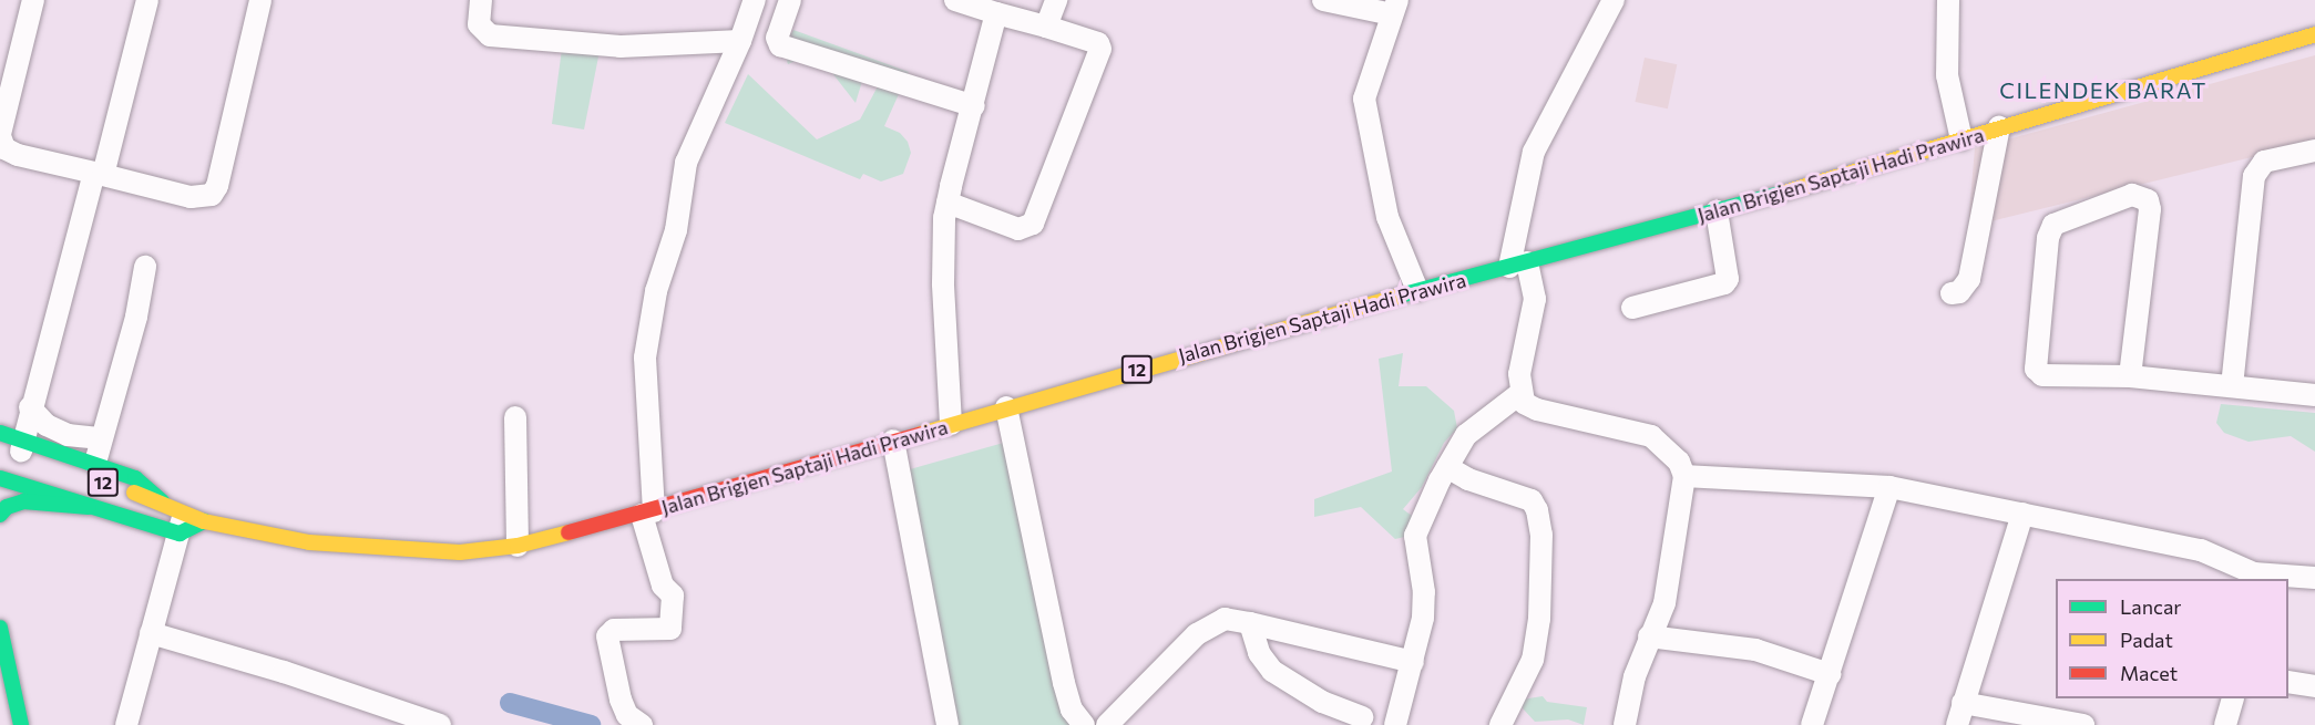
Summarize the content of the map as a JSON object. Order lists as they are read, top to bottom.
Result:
{
  "streets": {
    "main road": ["Jalan Brigjen Saptaji Hadi Prawira", "12"]
  },
  "crossings": [
    ["Jalan Brigjen Saptaji Hadi Prawira", "12"]
  ],
  "districts": ["CILENDEK BARAT"],
  "legend": ["Lancar", "Padat", "Macet"]
}
